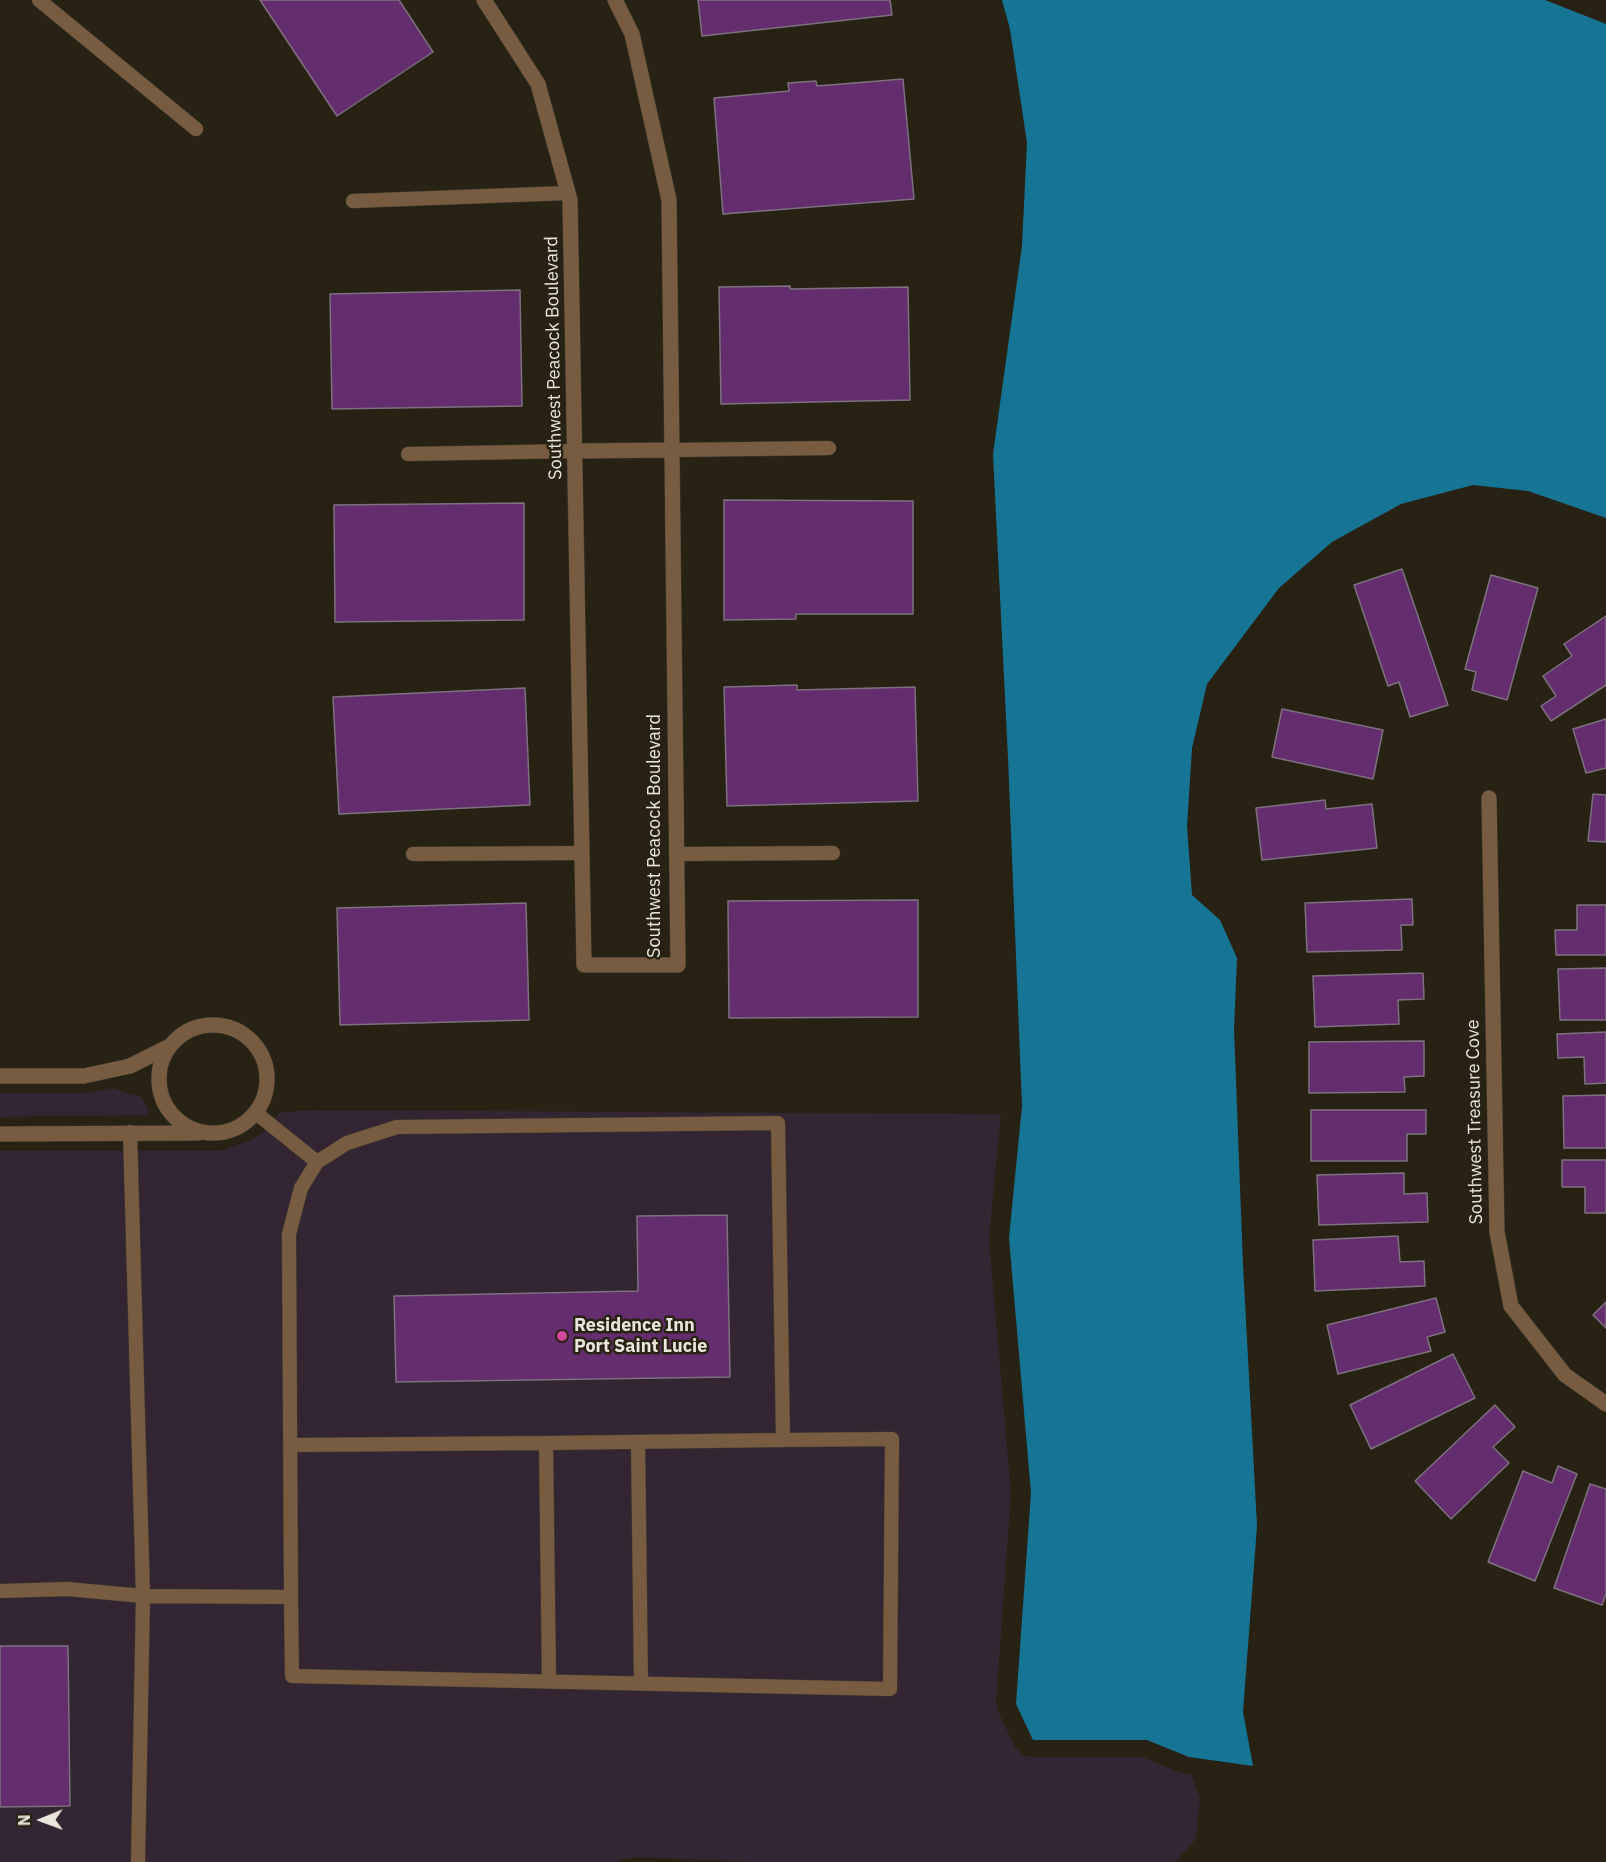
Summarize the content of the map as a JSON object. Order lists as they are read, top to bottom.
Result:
{
  "streets": {
    "street": ["Southwest Peacock Boulevard", "Southwest Treasure Cove"]
  },
  "places": ["Residence Inn Port Saint Lucie"],
  "north": "left"
}
